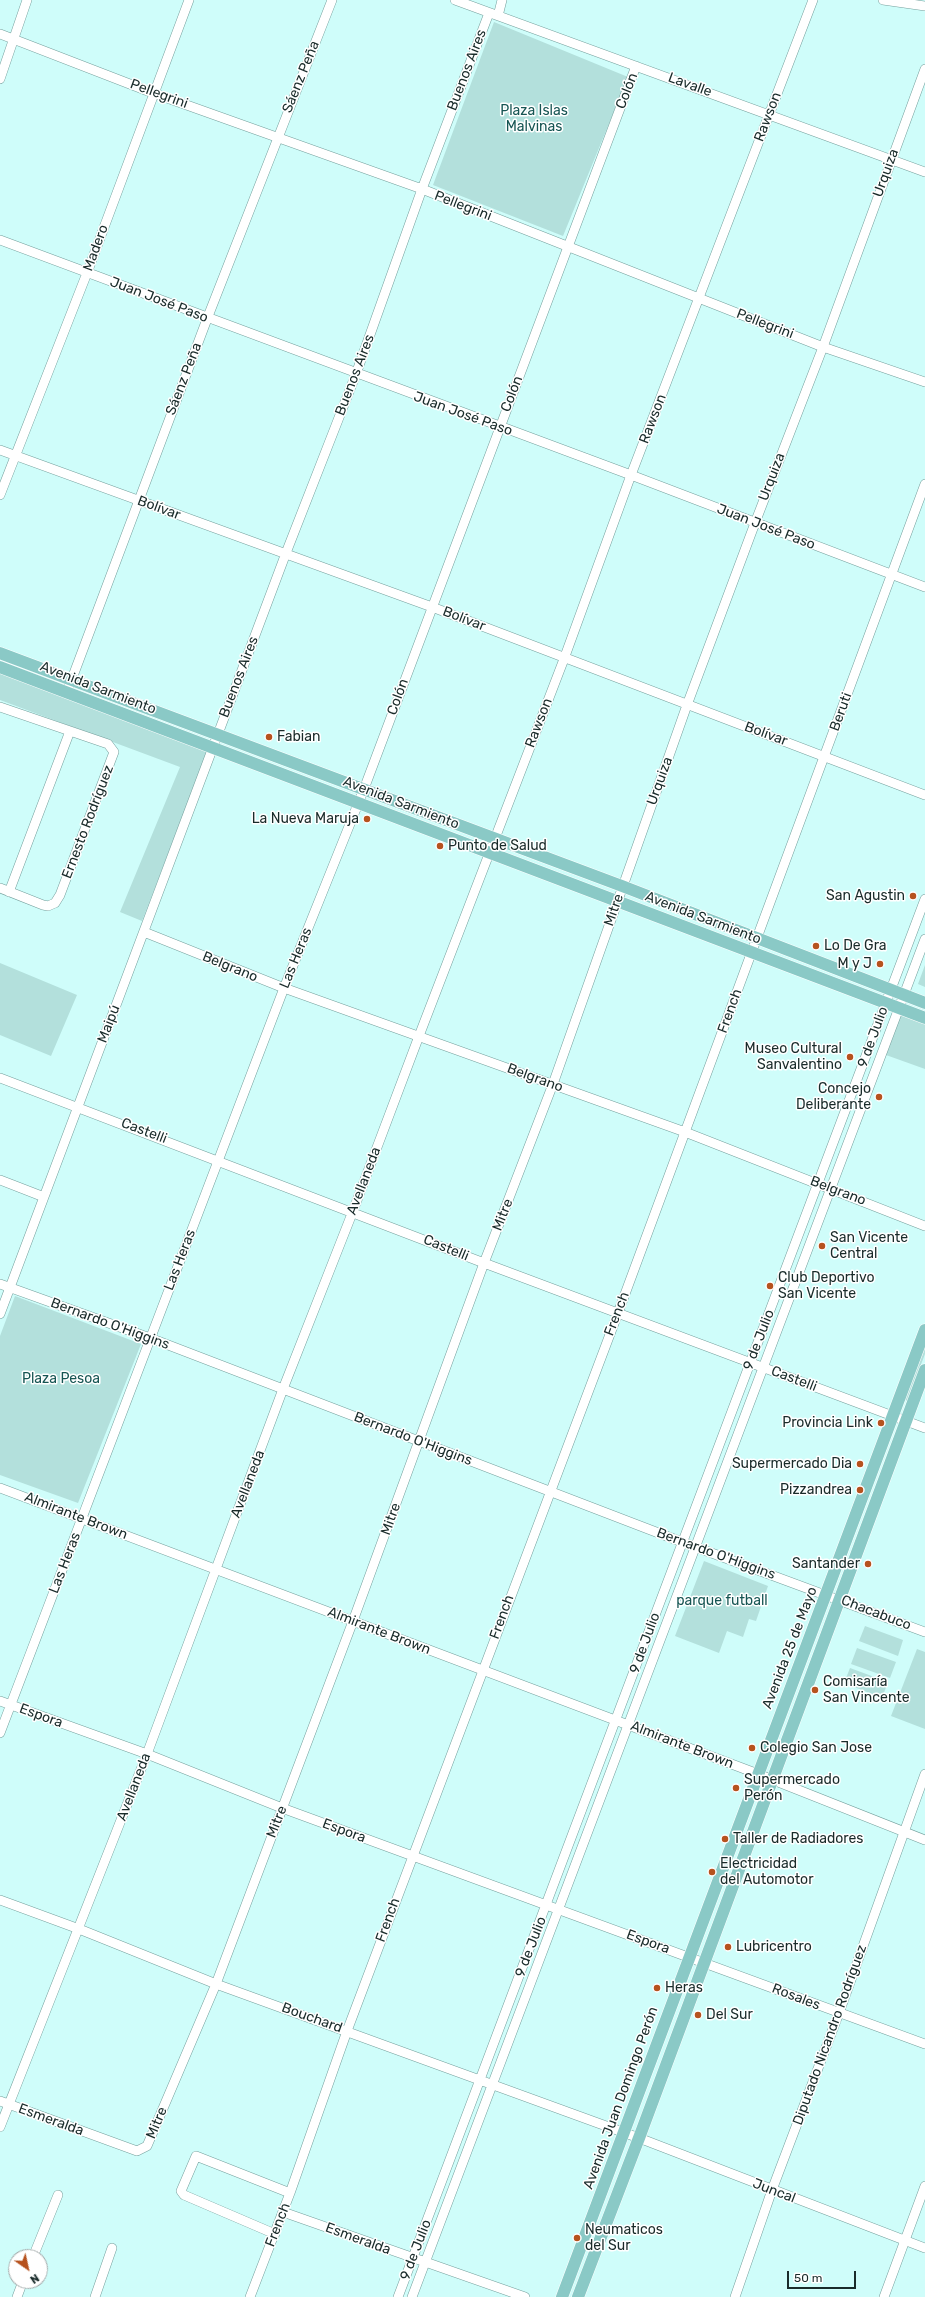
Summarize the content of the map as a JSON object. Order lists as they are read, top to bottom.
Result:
{
  "streets": {
    "main road": ["Avenida Sarmiento", "Avenida 25 de Mayo", "Avenida Juan Domingo Perón"],
    "street": [
      "Buenos Aires",
      "Sáenz Peña",
      "Lavalle",
      "Colón",
      "Pellegrini",
      "Rawson",
      "Urquiza",
      "Madero",
      "Juan José Paso",
      "Bolívar",
      "Beruti",
      "Ernesto Rodríguez",
      "Mitre",
      "Las Heras",
      "Belgrano",
      "French",
      "Maipú",
      "9 de Julio",
      "Castelli",
      "Avellaneda",
      "Bernardo O'Higgins",
      "Almirante Brown",
      "Chacabuco",
      "Espora",
      "Rosales",
      "Bouchard",
      "Diputado Nicandro Rodríguez",
      "Esmeralda",
      "Juncal"
    ]
  },
  "crossings": [
    ["Buenos Aires", "Lavalle"],
    ["Buenos Aires", "Pellegrini"],
    ["Buenos Aires", "Juan José Paso"],
    ["Buenos Aires", "Bolívar"],
    ["Buenos Aires", "Avenida Sarmiento"],
    ["Buenos Aires", "Maipú"],
    ["Sáenz Peña", "Pellegrini"],
    ["Sáenz Peña", "Juan José Paso"],
    ["Sáenz Peña", "Bolívar"],
    ["Sáenz Peña", "Avenida Sarmiento"],
    ["Lavalle", "Colón"],
    ["Lavalle", "Rawson"],
    ["Lavalle", "Urquiza"],
    ["Colón", "Pellegrini"],
    ["Colón", "Juan José Paso"],
    ["Colón", "Bolívar"],
    ["Colón", "Avenida Sarmiento"],
    ["Colón", "Las Heras"],
    ["Pellegrini", "Rawson"],
    ["Pellegrini", "Urquiza"],
    ["Pellegrini", "Madero"],
    ["Rawson", "Juan José Paso"],
    ["Rawson", "Bolívar"],
    ["Rawson", "Avenida Sarmiento"],
    ["Rawson", "Avellaneda"],
    ["Urquiza", "Juan José Paso"],
    ["Urquiza", "Bolívar"],
    ["Urquiza", "Avenida Sarmiento"],
    ["Urquiza", "Mitre"],
    ["Madero", "Juan José Paso"],
    ["Madero", "Bolívar"],
    ["Juan José Paso", "Beruti"],
    ["Bolívar", "Beruti"],
    ["Avenida Sarmiento", "Beruti"],
    ["Avenida Sarmiento", "Mitre"],
    ["Avenida Sarmiento", "Las Heras"],
    ["Avenida Sarmiento", "French"],
    ["Avenida Sarmiento", "Maipú"],
    ["Avenida Sarmiento", "9 de Julio"],
    ["Avenida Sarmiento", "Avellaneda"],
    ["Beruti", "French"],
    ["Mitre", "Belgrano"],
    ["Mitre", "Castelli"],
    ["Mitre", "Bernardo O'Higgins"],
    ["Mitre", "Almirante Brown"],
    ["Mitre", "Espora"],
    ["Mitre", "Bouchard"],
    ["Mitre", "Esmeralda"],
    ["Las Heras", "Belgrano"],
    ["Las Heras", "Castelli"],
    ["Las Heras", "Bernardo O'Higgins"],
    ["Las Heras", "Almirante Brown"],
    ["Las Heras", "Espora"],
    ["Belgrano", "French"],
    ["Belgrano", "Maipú"],
    ["Belgrano", "9 de Julio"],
    ["Belgrano", "Avellaneda"],
    ["French", "Castelli"],
    ["French", "Bernardo O'Higgins"],
    ["French", "Almirante Brown"],
    ["French", "Espora"],
    ["French", "Bouchard"],
    ["French", "Esmeralda"],
    ["Maipú", "Castelli"],
    ["Maipú", "Bernardo O'Higgins"],
    ["9 de Julio", "Castelli"],
    ["9 de Julio", "Bernardo O'Higgins"],
    ["9 de Julio", "Almirante Brown"],
    ["9 de Julio", "Espora"],
    ["9 de Julio", "Bouchard"],
    ["9 de Julio", "Esmeralda"],
    ["Castelli", "Avellaneda"],
    ["Castelli", "Avenida 25 de Mayo"],
    ["Avellaneda", "Bernardo O'Higgins"],
    ["Avellaneda", "Almirante Brown"],
    ["Avellaneda", "Espora"],
    ["Avellaneda", "Bouchard"],
    ["Avellaneda", "Esmeralda"],
    ["Bernardo O'Higgins", "Chacabuco"],
    ["Bernardo O'Higgins", "Avenida 25 de Mayo"],
    ["Almirante Brown", "Avenida 25 de Mayo"],
    ["Almirante Brown", "Diputado Nicandro Rodríguez"],
    ["Almirante Brown", "Avenida Juan Domingo Perón"],
    ["Chacabuco", "Avenida 25 de Mayo"],
    ["Avenida 25 de Mayo", "Avenida Juan Domingo Perón"],
    ["Espora", "Rosales"],
    ["Espora", "Avenida Juan Domingo Perón"],
    ["Rosales", "Diputado Nicandro Rodríguez"],
    ["Rosales", "Avenida Juan Domingo Perón"],
    ["Bouchard", "Avenida Juan Domingo Perón"],
    ["Bouchard", "Juncal"],
    ["Diputado Nicandro Rodríguez", "Juncal"],
    ["Avenida Juan Domingo Perón", "Juncal"]
  ],
  "parks": ["Plaza Islas Malvinas", "Plaza Pesoa", "parque futball"],
  "places": [
    "Fabian",
    "La Nueva Maruja",
    "Punto de Salud",
    "San Agustin",
    "Lo De Gra",
    "M y J",
    "Museo Cultural Sanvalentino",
    "Concejo Deliberante",
    "San Vicente Central",
    "Club Deportivo San Vicente",
    "Provincia Link",
    "Supermercado Dia",
    "Pizzandrea",
    "Santander",
    "Comisaría San Vincente",
    "Colegio San Jose",
    "Supermercado Perón",
    "Taller de Radiadores",
    "Electricidad del Automotor",
    "Lubricentro",
    "Heras",
    "Del Sur",
    "Neumaticos del Sur"
  ],
  "scale_bar": "50 m",
  "north": "bottom right"
}
